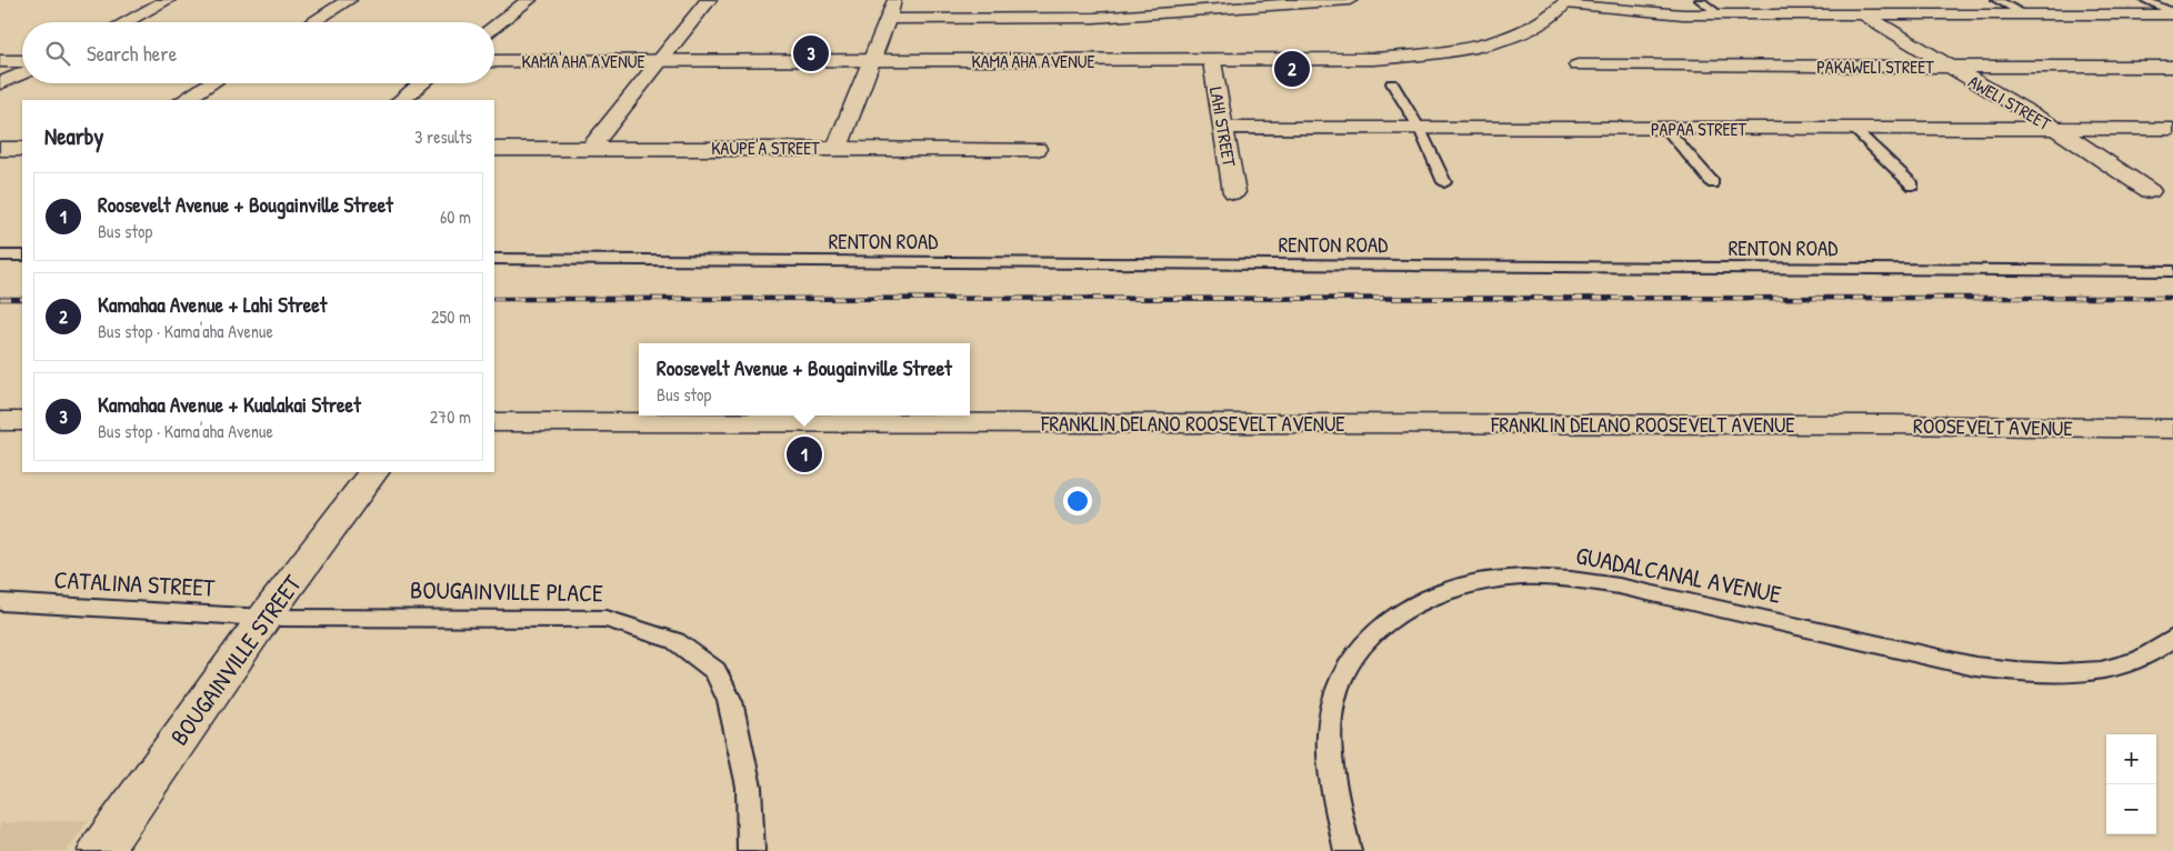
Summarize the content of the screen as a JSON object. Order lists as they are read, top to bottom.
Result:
{
  "streets": {
    "street": [
      "KAMA'AHA AVENUE",
      "PAKAWELI STREET",
      "AWELI STREET",
      "LAHI STREET",
      "PAPAA STREET",
      "KAUPE'A STREET",
      "FRANKLIN DELANO ROOSEVELT AVENUE",
      "ROOSEVELT AVENUE",
      "BOUGAINVILLE STREET"
    ],
    "lane": [
      "RENTON ROAD",
      "GUADALCANAL AVENUE",
      "CATALINA STREET",
      "BOUGAINVILLE PLACE"
    ]
  },
  "crossings": [
    ["KAMA'AHA AVENUE", "LAHI STREET"],
    ["PAKAWELI STREET", "AWELI STREET"],
    ["AWELI STREET", "PAPAA STREET"],
    ["LAHI STREET", "PAPAA STREET"],
    ["FRANKLIN DELANO ROOSEVELT AVENUE", "ROOSEVELT AVENUE"],
    ["CATALINA STREET", "BOUGAINVILLE PLACE"],
    ["CATALINA STREET", "BOUGAINVILLE STREET"],
    ["BOUGAINVILLE PLACE", "BOUGAINVILLE STREET"]
  ],
  "page": {
    "search": "Search here",
    "pins": ["3", "2", "1"],
    "heading": ["Nearby", "3 results"],
    "list": [
      {
        "mark": "1",
        "name": "Roosevelt Avenue + Bougainville Street",
        "note": "Bus stop",
        "value": "60 m"
      },
      {
        "mark": "2",
        "name": "Kamahaa Avenue + Lahi Street",
        "note": "Bus stop · Kama'aha Avenue",
        "value": "250 m"
      },
      {
        "mark": "3",
        "name": "Kamahaa Avenue + Kualakai Street",
        "note": "Bus stop · Kama'aha Avenue",
        "value": "270 m"
      }
    ],
    "popup": ["Roosevelt Avenue + Bougainville Street", "Bus stop"],
    "map_buttons": ["+", "−"]
  }
}
